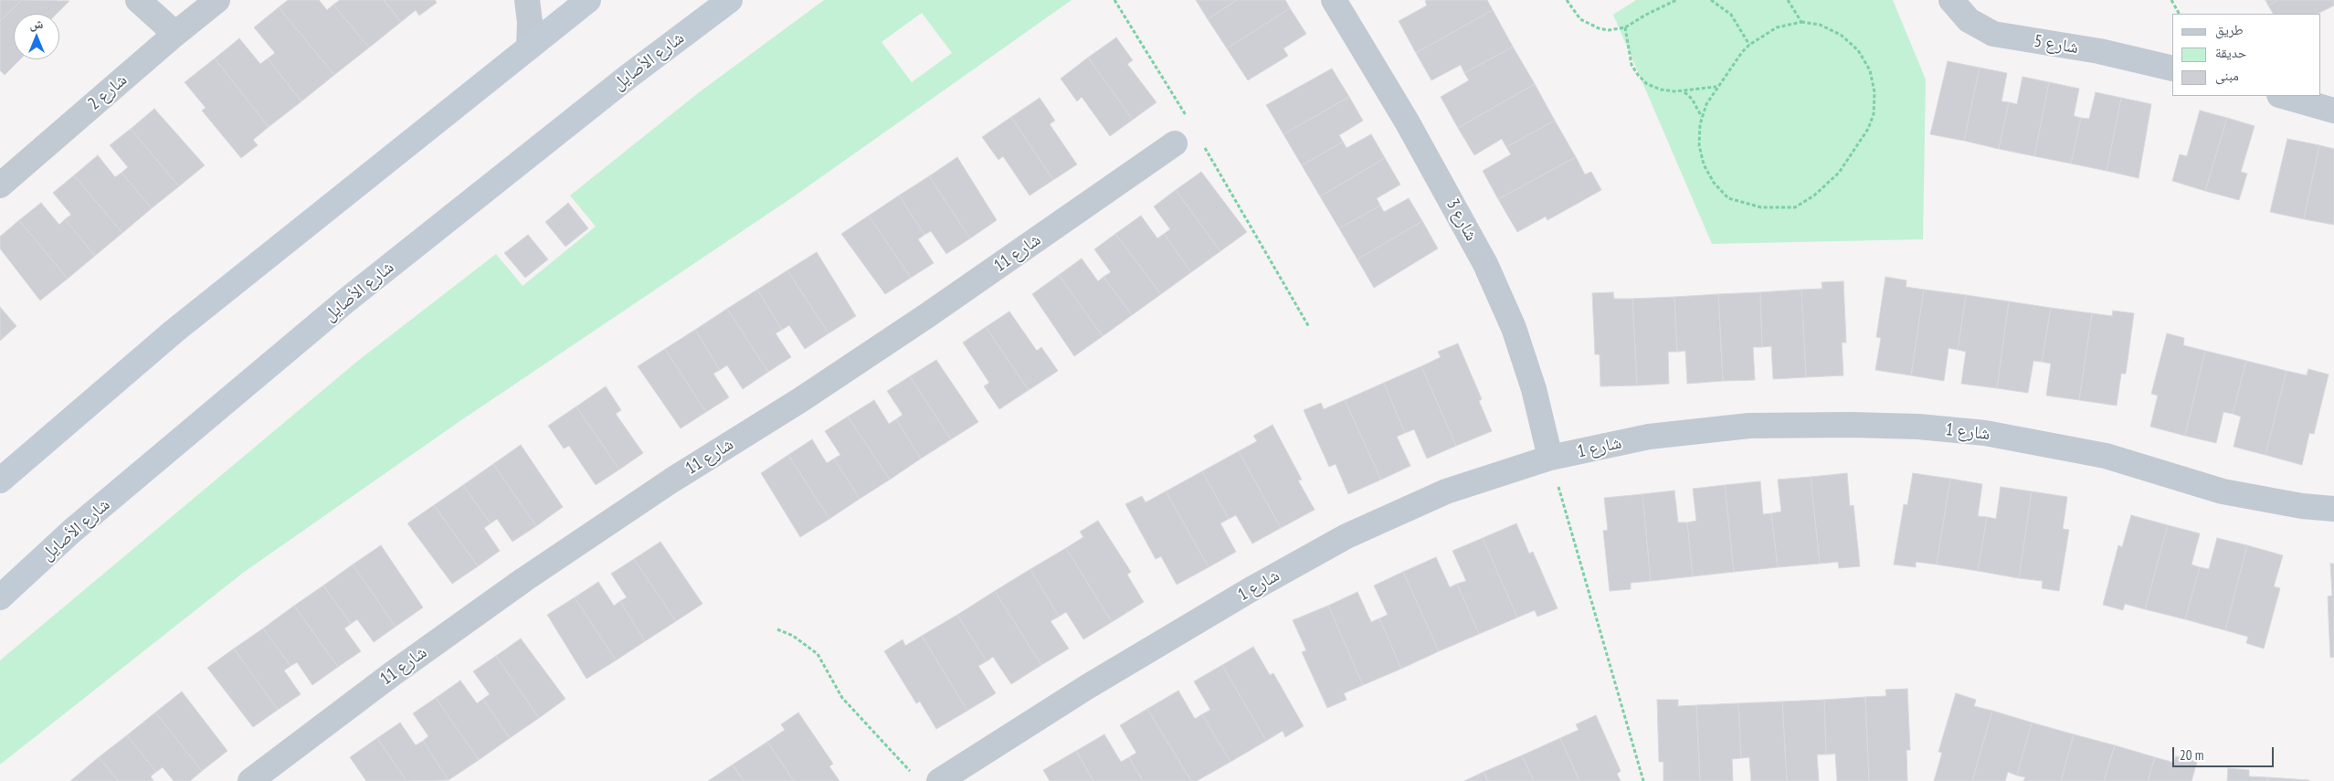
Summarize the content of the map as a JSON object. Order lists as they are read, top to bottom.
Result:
{
  "streets": {
    "main road": ["شارع الأصايل"],
    "street": [
      "شارع 5",
      "شارع 2",
      "شارع 3",
      "شارع 11",
      "شارع 1"
    ]
  },
  "crossings": [
    ["شارع 3", "شارع 1"]
  ],
  "legend": ["طريق", "حديقة", "مبنى"],
  "scale_bar": "20 m",
  "north": "top"
}
